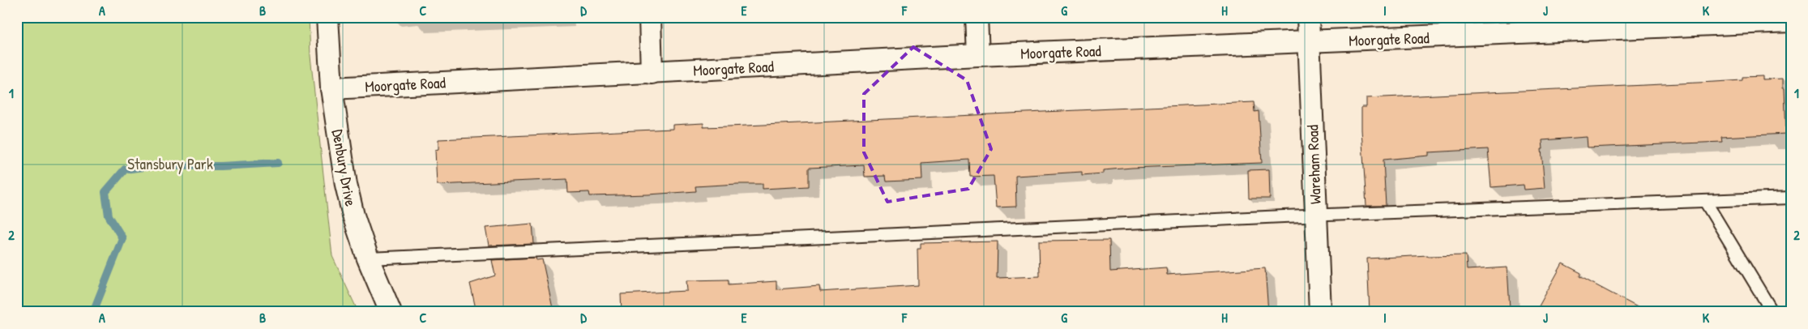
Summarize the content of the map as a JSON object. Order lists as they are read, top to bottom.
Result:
{
  "streets": {
    "street": ["Moorgate Road", "Wareham Road", "Denbury Drive"]
  },
  "crossings": [
    ["Moorgate Road", "Wareham Road"],
    ["Moorgate Road", "Denbury Drive"]
  ],
  "parks": ["Stansbury Park"],
  "grid": {
    "columns": [
      "A",
      "B",
      "C",
      "D",
      "E",
      "F",
      "G",
      "H",
      "I",
      "J",
      "K"
    ],
    "rows": ["1", "2"]
  }
}
